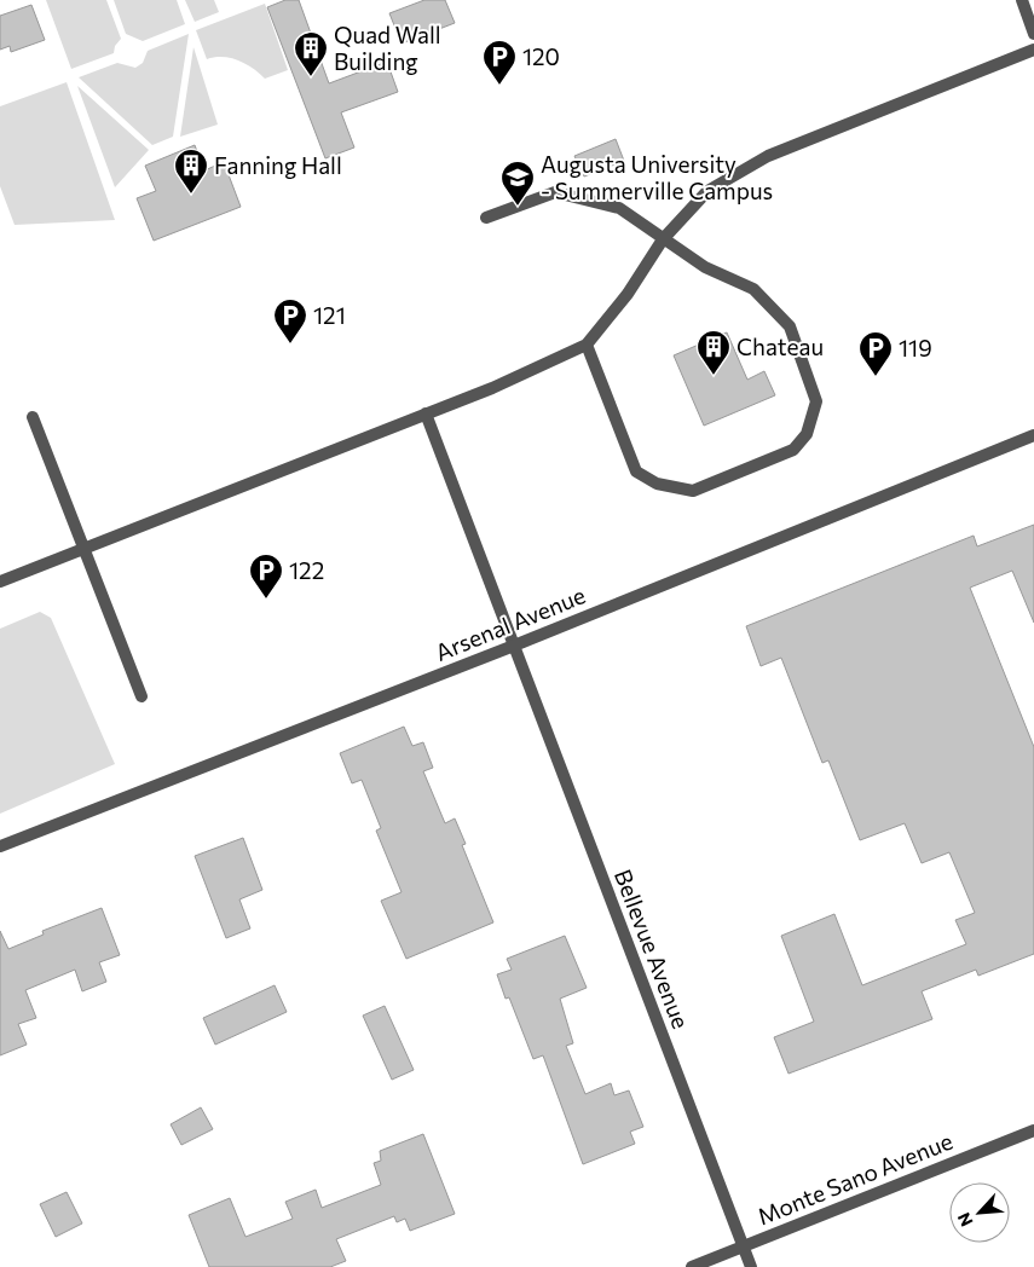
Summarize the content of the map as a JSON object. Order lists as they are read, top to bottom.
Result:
{
  "streets": {
    "street": ["Arsenal Avenue", "Bellevue Avenue", "Monte Sano Avenue"]
  },
  "crossings": [
    ["Arsenal Avenue", "Bellevue Avenue"],
    ["Bellevue Avenue", "Monte Sano Avenue"]
  ],
  "places": {
    "building": ["Quad Wall Building", "Fanning Hall", "Chateau"],
    "parking": [
      "120",
      "121",
      "119",
      "122"
    ],
    "school or university": ["Augusta University - Summerville Campus"]
  },
  "north": "bottom left"
}
